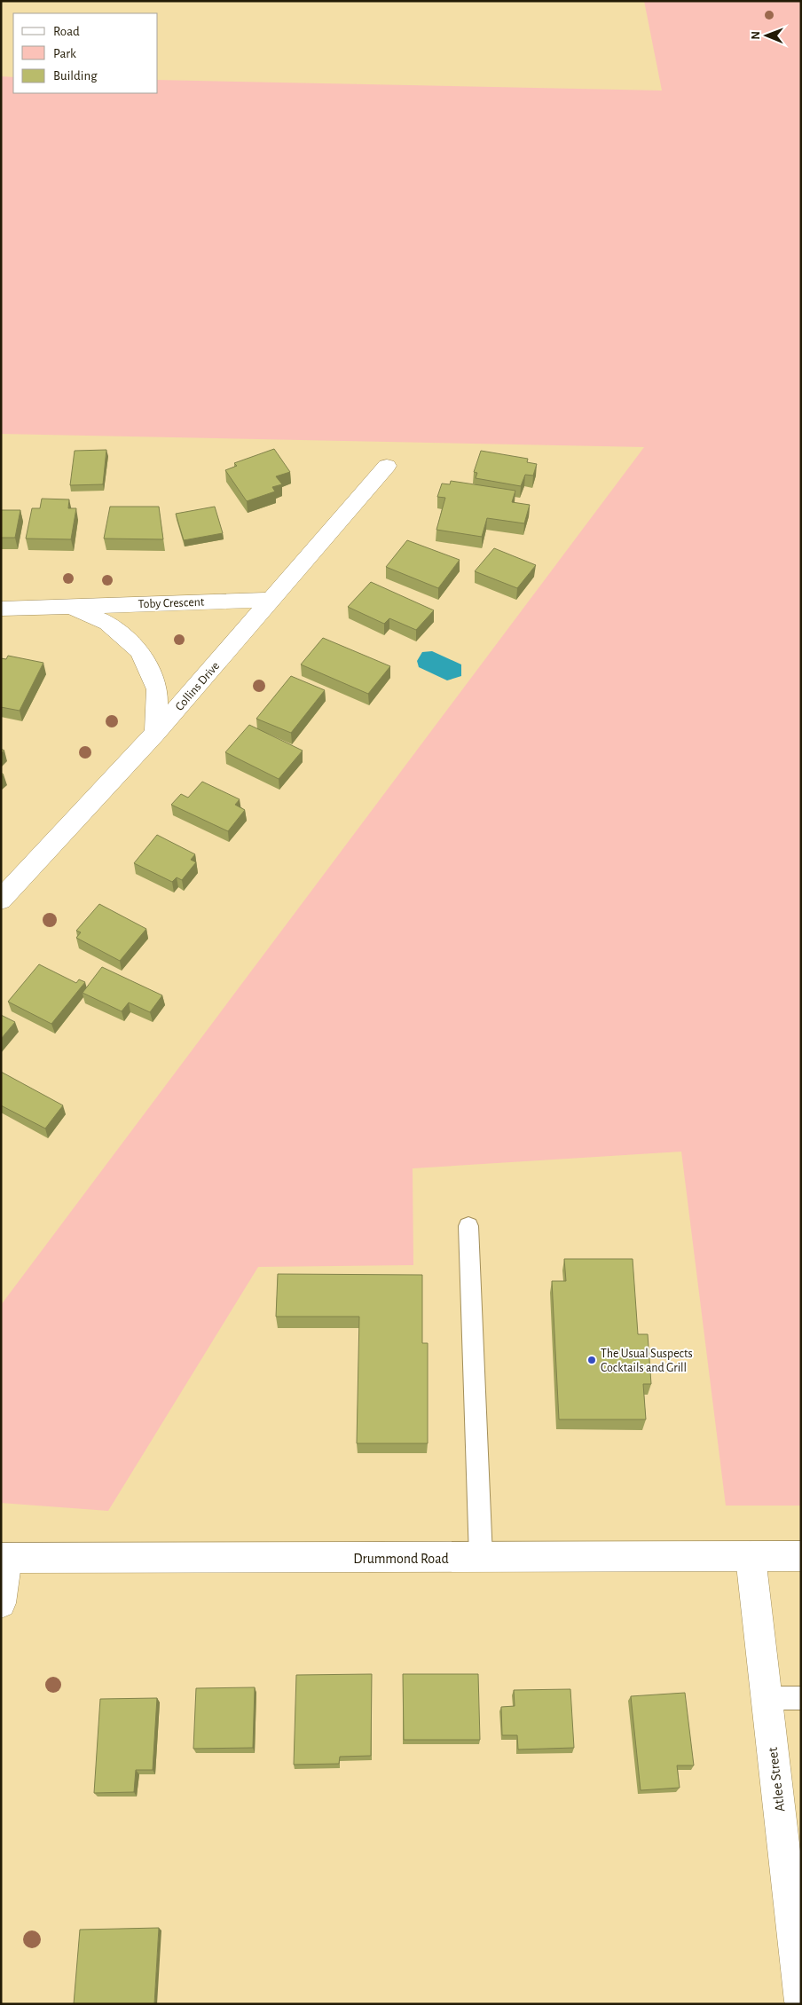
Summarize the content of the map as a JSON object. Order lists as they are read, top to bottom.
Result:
{
  "streets": {
    "street": [
      "Toby Crescent",
      "Collins Drive",
      "Drummond Road",
      "Atlee Street"
    ]
  },
  "crossings": [
    ["Toby Crescent", "Collins Drive"],
    ["Drummond Road", "Atlee Street"]
  ],
  "places": ["The Usual Suspects Cocktails and Grill"],
  "legend": ["Road", "Park", "Building"],
  "north": "left"
}
